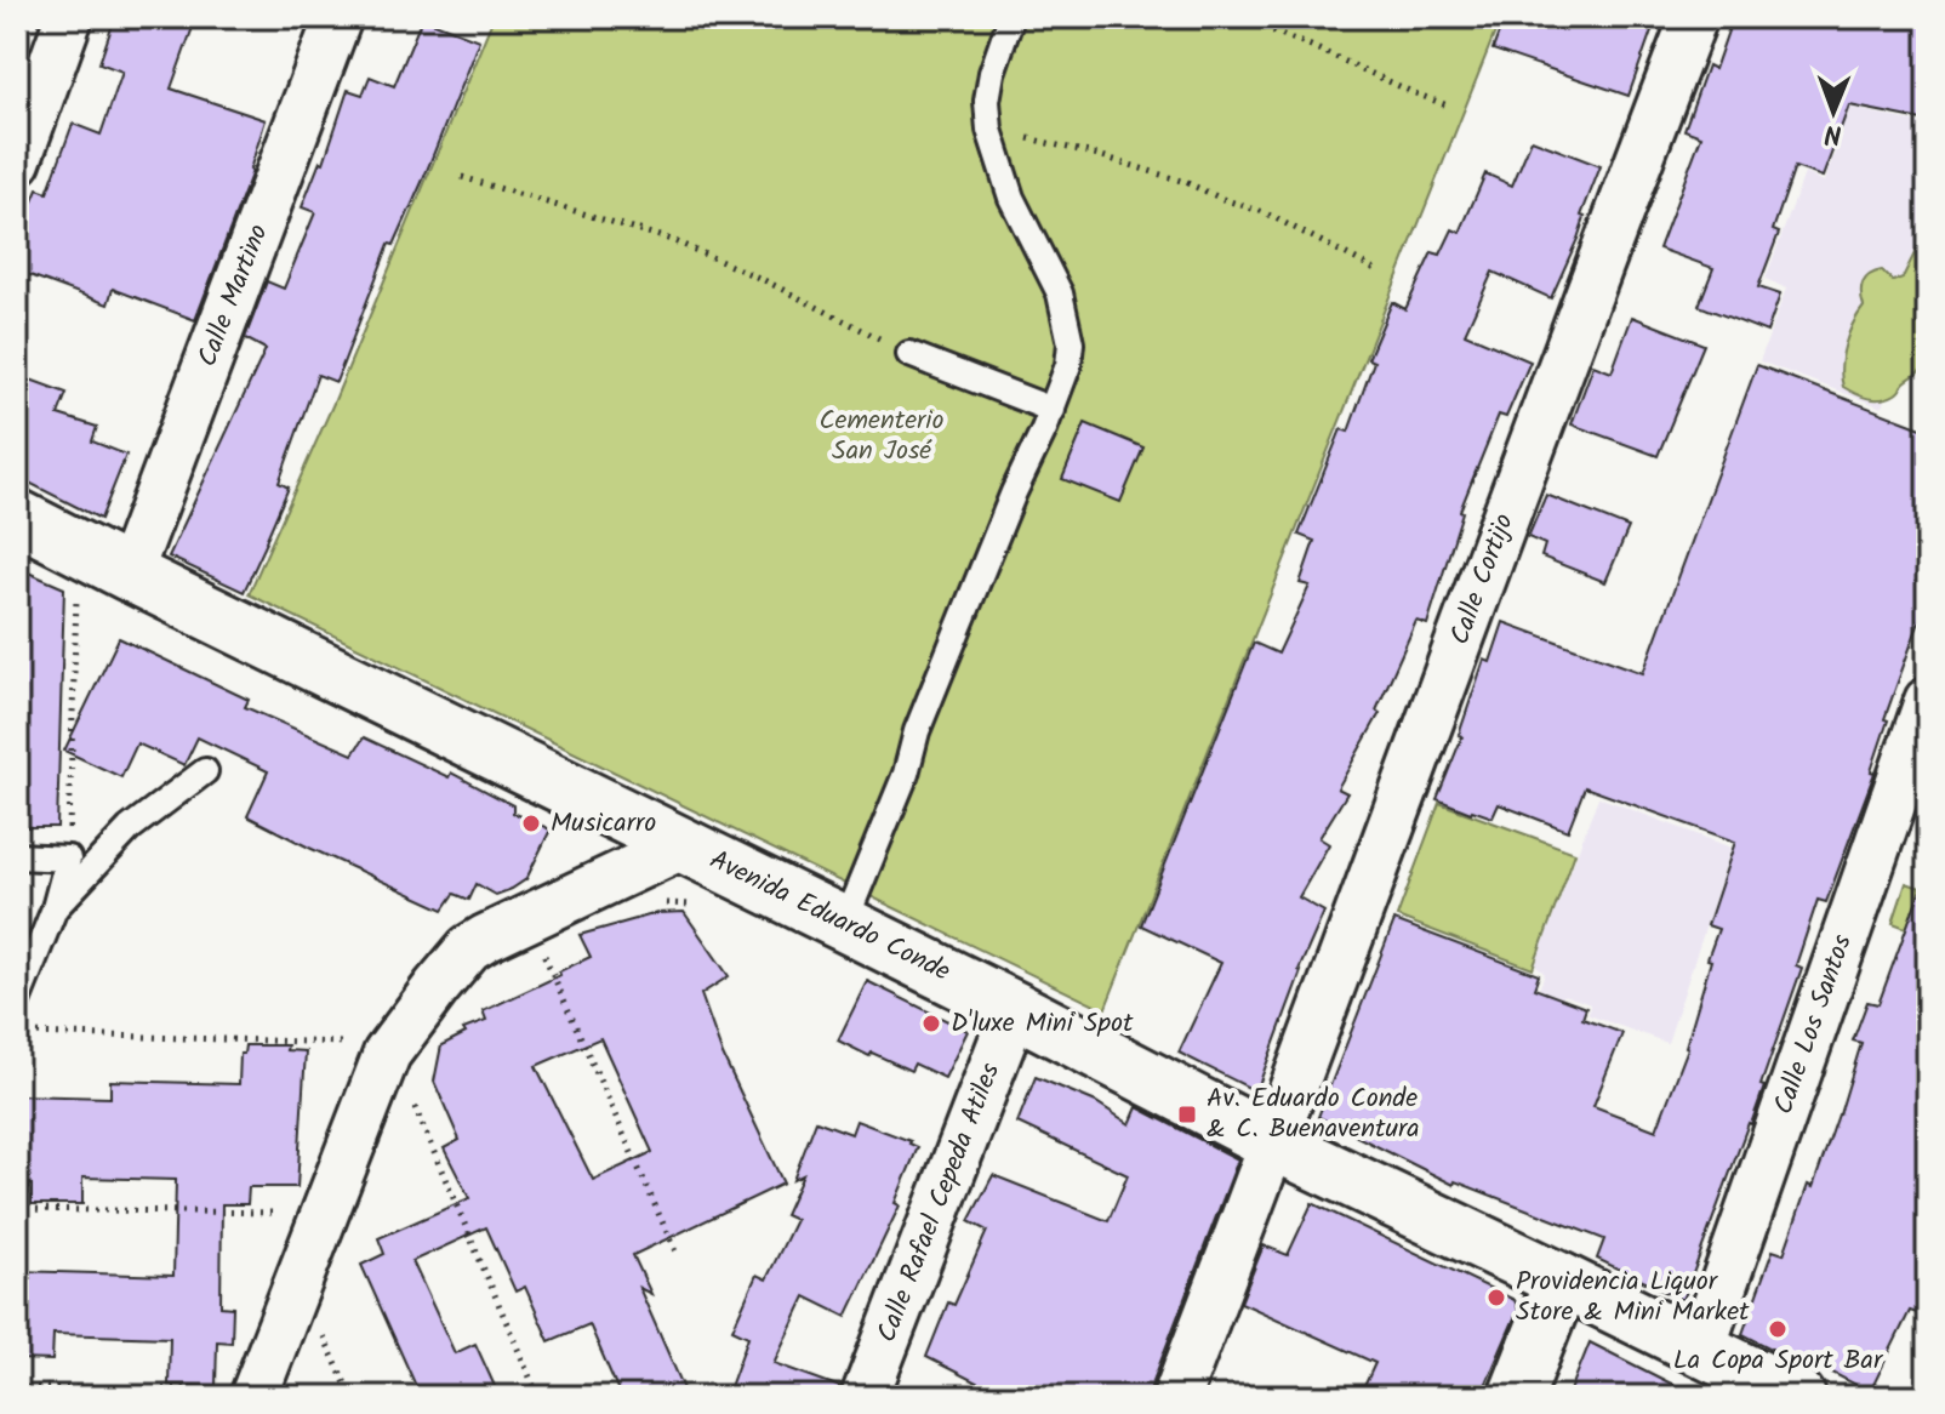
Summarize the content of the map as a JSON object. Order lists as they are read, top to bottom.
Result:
{
  "streets": {
    "street": [
      "Calle Martino",
      "Calle Cortijo",
      "Avenida Eduardo Conde",
      "Calle Los Santos",
      "Calle Rafael Cepeda Atiles"
    ]
  },
  "crossings": [
    ["Calle Martino", "Avenida Eduardo Conde"],
    ["Calle Cortijo", "Avenida Eduardo Conde"],
    ["Avenida Eduardo Conde", "Calle Los Santos"],
    ["Avenida Eduardo Conde", "Calle Rafael Cepeda Atiles"]
  ],
  "parks": ["Cementerio San José"],
  "places": {
    "other": [
      "Musicarro",
      "D'luxe Mini Spot",
      "Providencia Liquor Store & Mini Market",
      "La Copa Sport Bar"
    ],
    "transit": ["Av. Eduardo Conde & C. Buenaventura"]
  },
  "north": "bottom"
}
